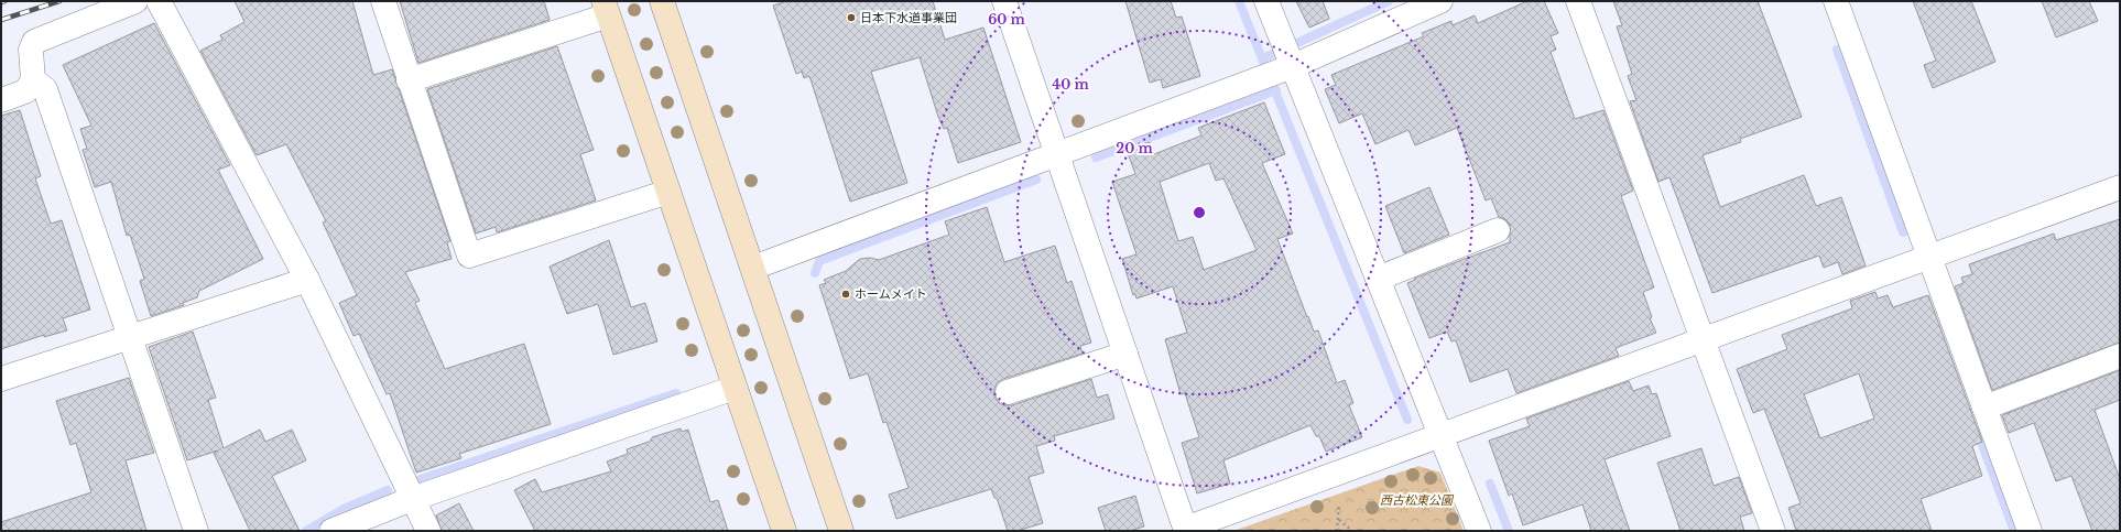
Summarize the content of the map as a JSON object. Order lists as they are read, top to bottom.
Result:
{
  "parks": ["西古松東公園"],
  "places": ["日本下水道事業団", "ホームメイト"],
  "rings": ["60 m", "40 m", "20 m"]
}
